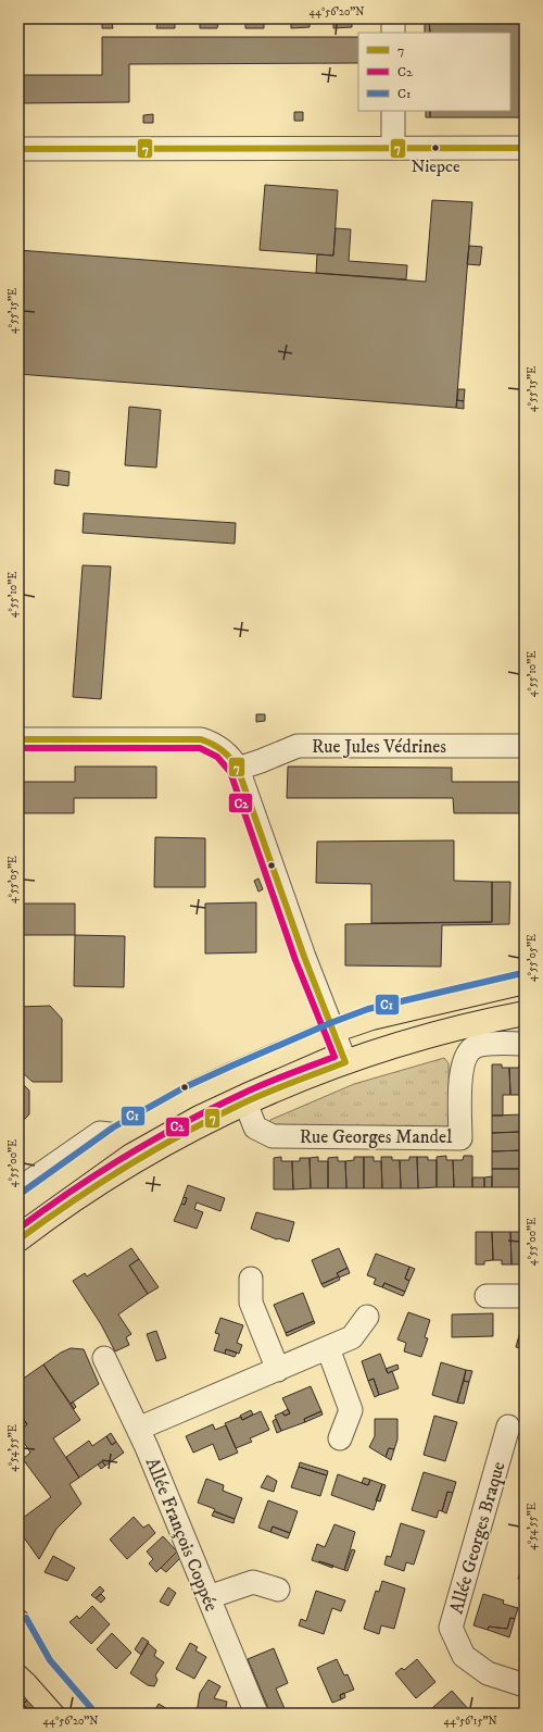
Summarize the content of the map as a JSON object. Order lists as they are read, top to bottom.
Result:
{
  "streets": {
    "street": [
      "Rue Jules Védrines",
      "Rue Georges Mandel",
      "Allée François Coppée",
      "Allée Georges Braque"
    ]
  },
  "places": ["Niepce"],
  "lines": ["transit line 7", "transit line C2", "transit line C1"],
  "legend": ["7", "C2", "C1"],
  "coordinates": [
    "44°56'20\"N",
    "4°55'15\"E",
    "4°55'10\"E",
    "4°55'05\"E",
    "4°55'00\"E",
    "4°54'55\"E",
    "44°56'15\"N"
  ]
}
